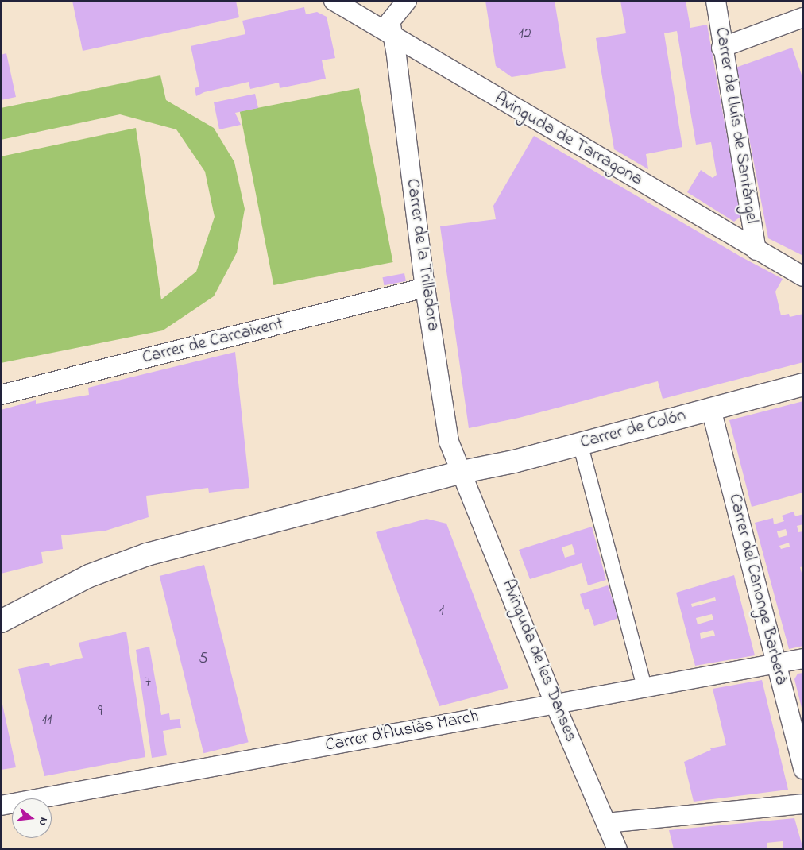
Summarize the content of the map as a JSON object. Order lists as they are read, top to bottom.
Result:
{
  "streets": {
    "street": [
      "Carrer de Lluís de Santángel",
      "Avinguda de Tarragona",
      "Carrer de la Trilladora",
      "Carrer de Carcaixent",
      "Carrer de Colón",
      "Carrer del Canonge Barberà",
      "Avinguda de les Danses",
      "Carrer d'Ausiàs March"
    ]
  },
  "crossings": [
    ["Carrer de Lluís de Santángel", "Avinguda de Tarragona"],
    ["Avinguda de Tarragona", "Carrer de la Trilladora"],
    ["Carrer de la Trilladora", "Carrer de Carcaixent"],
    ["Carrer de la Trilladora", "Carrer de Colón"],
    ["Carrer de la Trilladora", "Avinguda de les Danses"],
    ["Carrer de Colón", "Carrer del Canonge Barberà"],
    ["Carrer de Colón", "Avinguda de les Danses"],
    ["Carrer del Canonge Barberà", "Carrer d'Ausiàs March"],
    ["Avinguda de les Danses", "Carrer d'Ausiàs March"]
  ],
  "house_numbers": [
    "12",
    "1",
    "5",
    "7",
    "9",
    "11"
  ],
  "north": "right"
}
